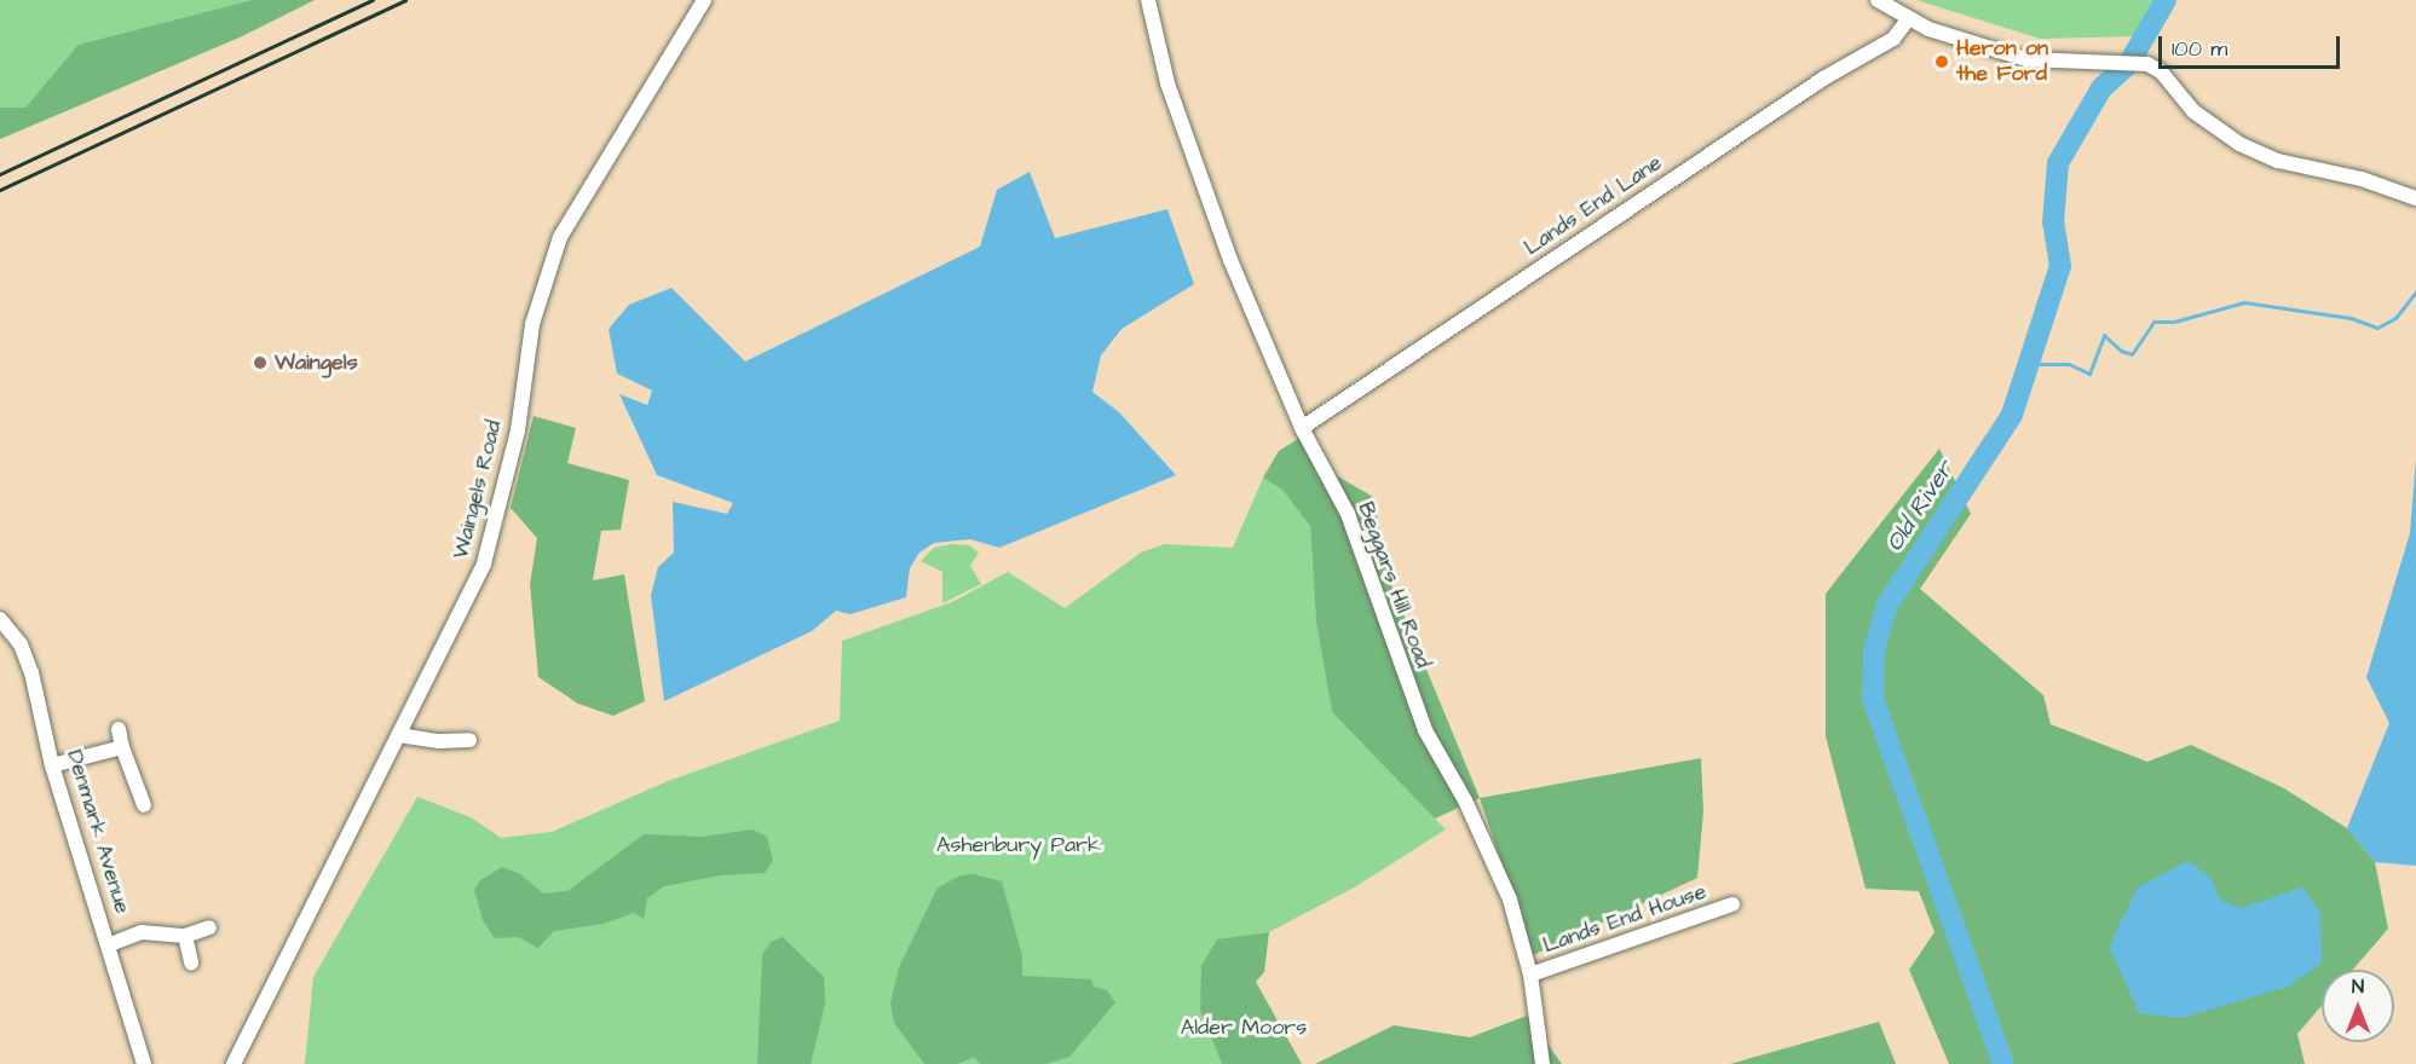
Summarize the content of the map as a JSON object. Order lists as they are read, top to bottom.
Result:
{
  "streets": {
    "street": [
      "Lands End Lane",
      "Waingels Road",
      "Beggars Hill Road",
      "Denmark Avenue",
      "Lands End House"
    ]
  },
  "crossings": [
    ["Lands End Lane", "Beggars Hill Road"],
    ["Beggars Hill Road", "Lands End House"]
  ],
  "water": ["Old River"],
  "parks": ["Ashenbury Park", "Alder Moors"],
  "places": ["Heron on the Ford", "Waingels"],
  "scale_bar": "100 m",
  "north": "top"
}
